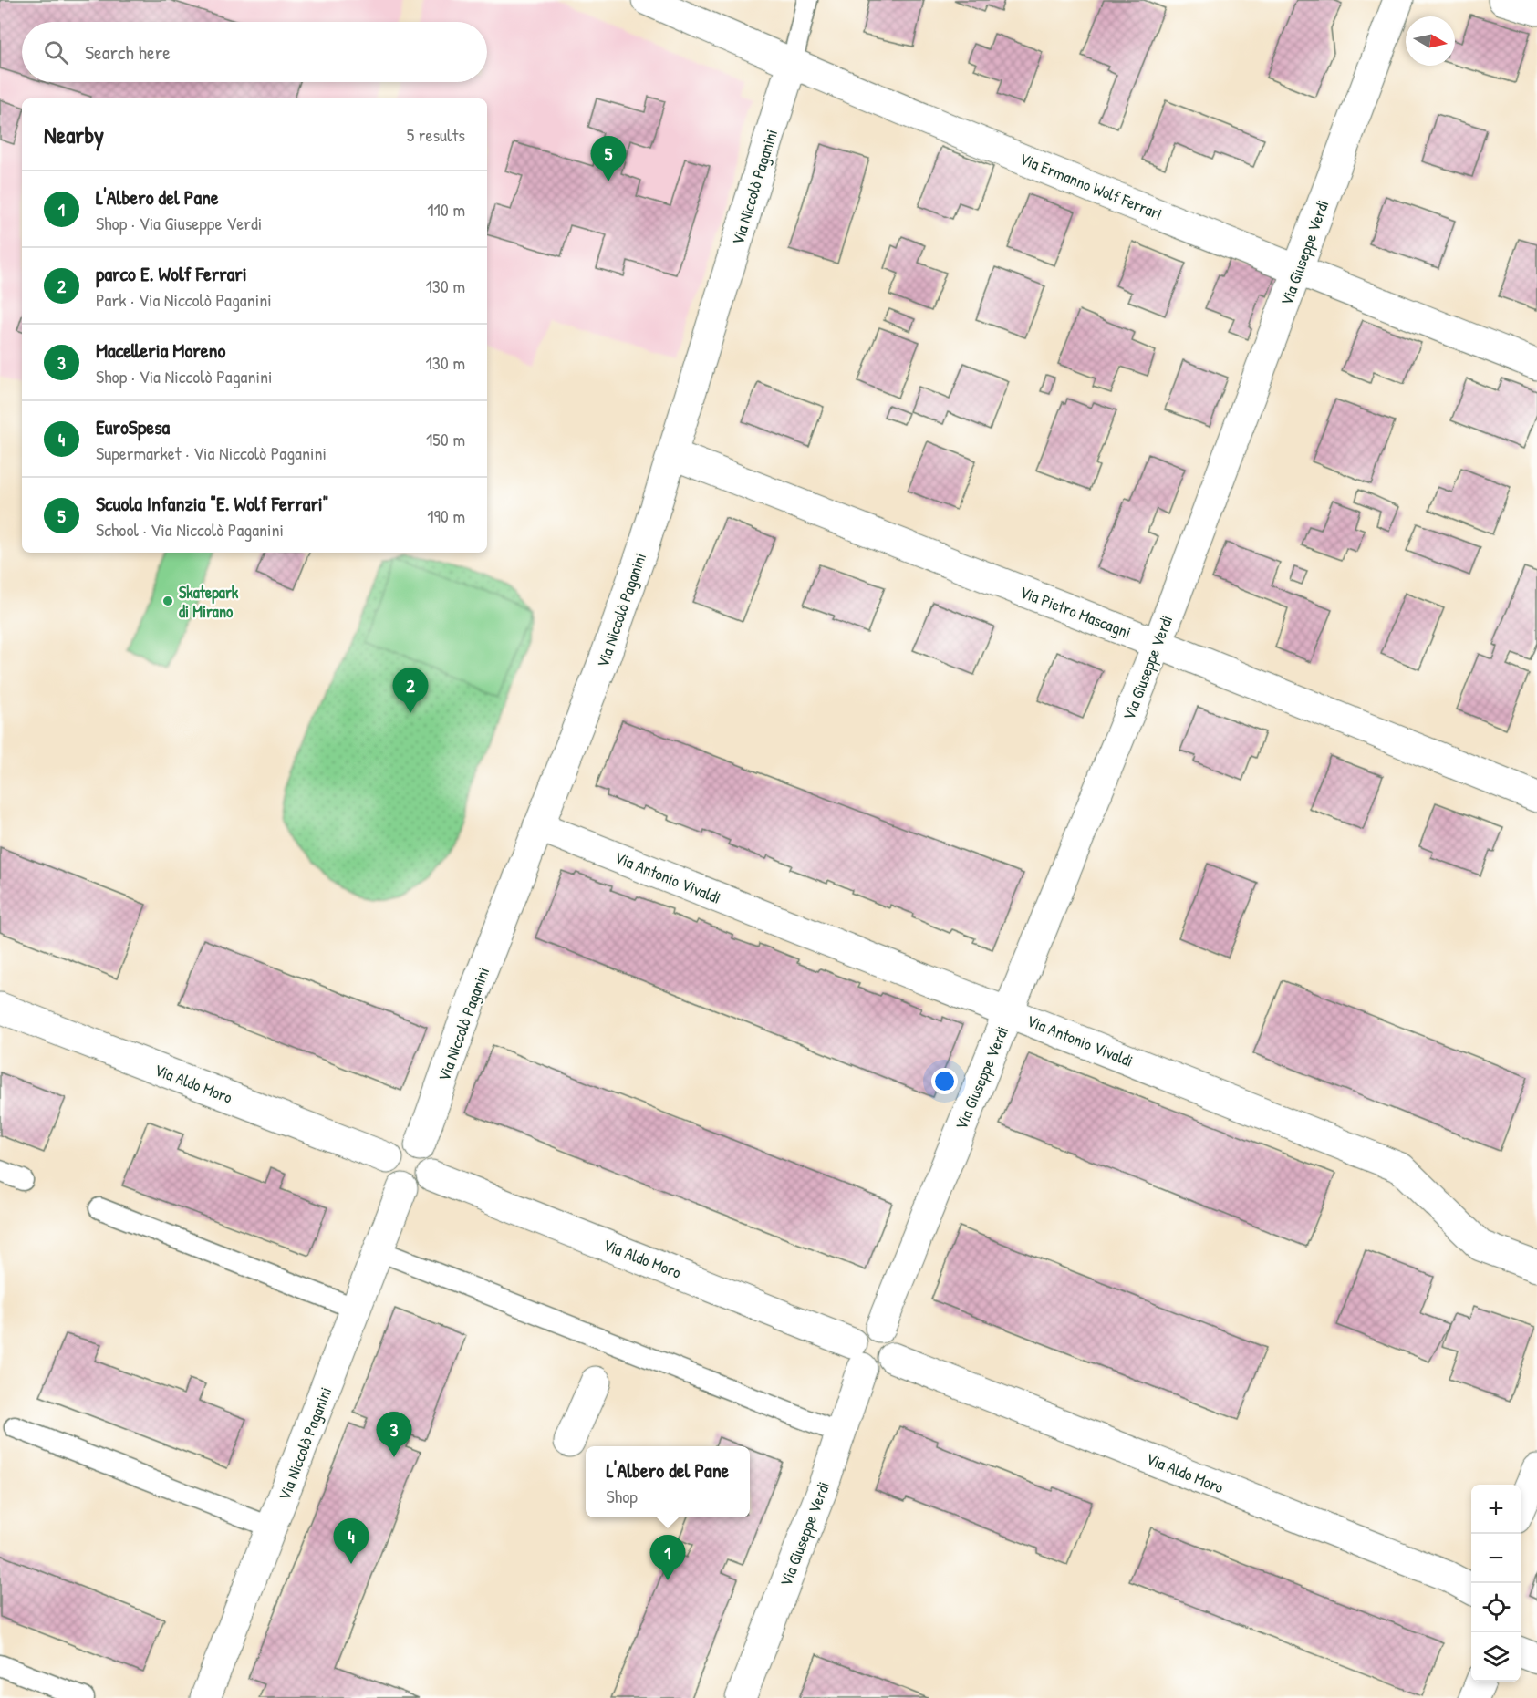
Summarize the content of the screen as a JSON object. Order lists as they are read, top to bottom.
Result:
{
  "streets": {
    "street": [
      "Via Ermanno Wolf Ferrari",
      "Via Niccolò Paganini",
      "Via Giuseppe Verdi",
      "Via Pietro Mascagni",
      "Via Antonio Vivaldi",
      "Via Aldo Moro"
    ]
  },
  "crossings": [
    ["Via Ermanno Wolf Ferrari", "Via Niccolò Paganini"],
    ["Via Ermanno Wolf Ferrari", "Via Giuseppe Verdi"],
    ["Via Niccolò Paganini", "Via Pietro Mascagni"],
    ["Via Niccolò Paganini", "Via Antonio Vivaldi"],
    ["Via Niccolò Paganini", "Via Aldo Moro"],
    ["Via Giuseppe Verdi", "Via Pietro Mascagni"],
    ["Via Giuseppe Verdi", "Via Antonio Vivaldi"],
    ["Via Giuseppe Verdi", "Via Aldo Moro"]
  ],
  "places": ["Skatepark di Mirano"],
  "north": "right",
  "page": {
    "search": "Search here",
    "heading": ["Nearby", "5 results"],
    "pins": [
      "5",
      "2",
      "3",
      "4",
      "1"
    ],
    "list": [
      {
        "mark": "1",
        "name": "L'Albero del Pane",
        "note": "Shop · Via Giuseppe Verdi",
        "value": "110 m"
      },
      {
        "mark": "2",
        "name": "parco E. Wolf Ferrari",
        "note": "Park · Via Niccolò Paganini",
        "value": "130 m"
      },
      {
        "mark": "3",
        "name": "Macelleria Moreno",
        "note": "Shop · Via Niccolò Paganini",
        "value": "130 m"
      },
      {
        "mark": "4",
        "name": "EuroSpesa",
        "note": "Supermarket · Via Niccolò Paganini",
        "value": "150 m"
      },
      {
        "mark": "5",
        "name": "Scuola Infanzia \"E. Wolf Ferrari\"",
        "note": "School · Via Niccolò Paganini",
        "value": "190 m"
      }
    ],
    "popup": ["L'Albero del Pane", "Shop"],
    "map_buttons": ["+", "−"]
  }
}
